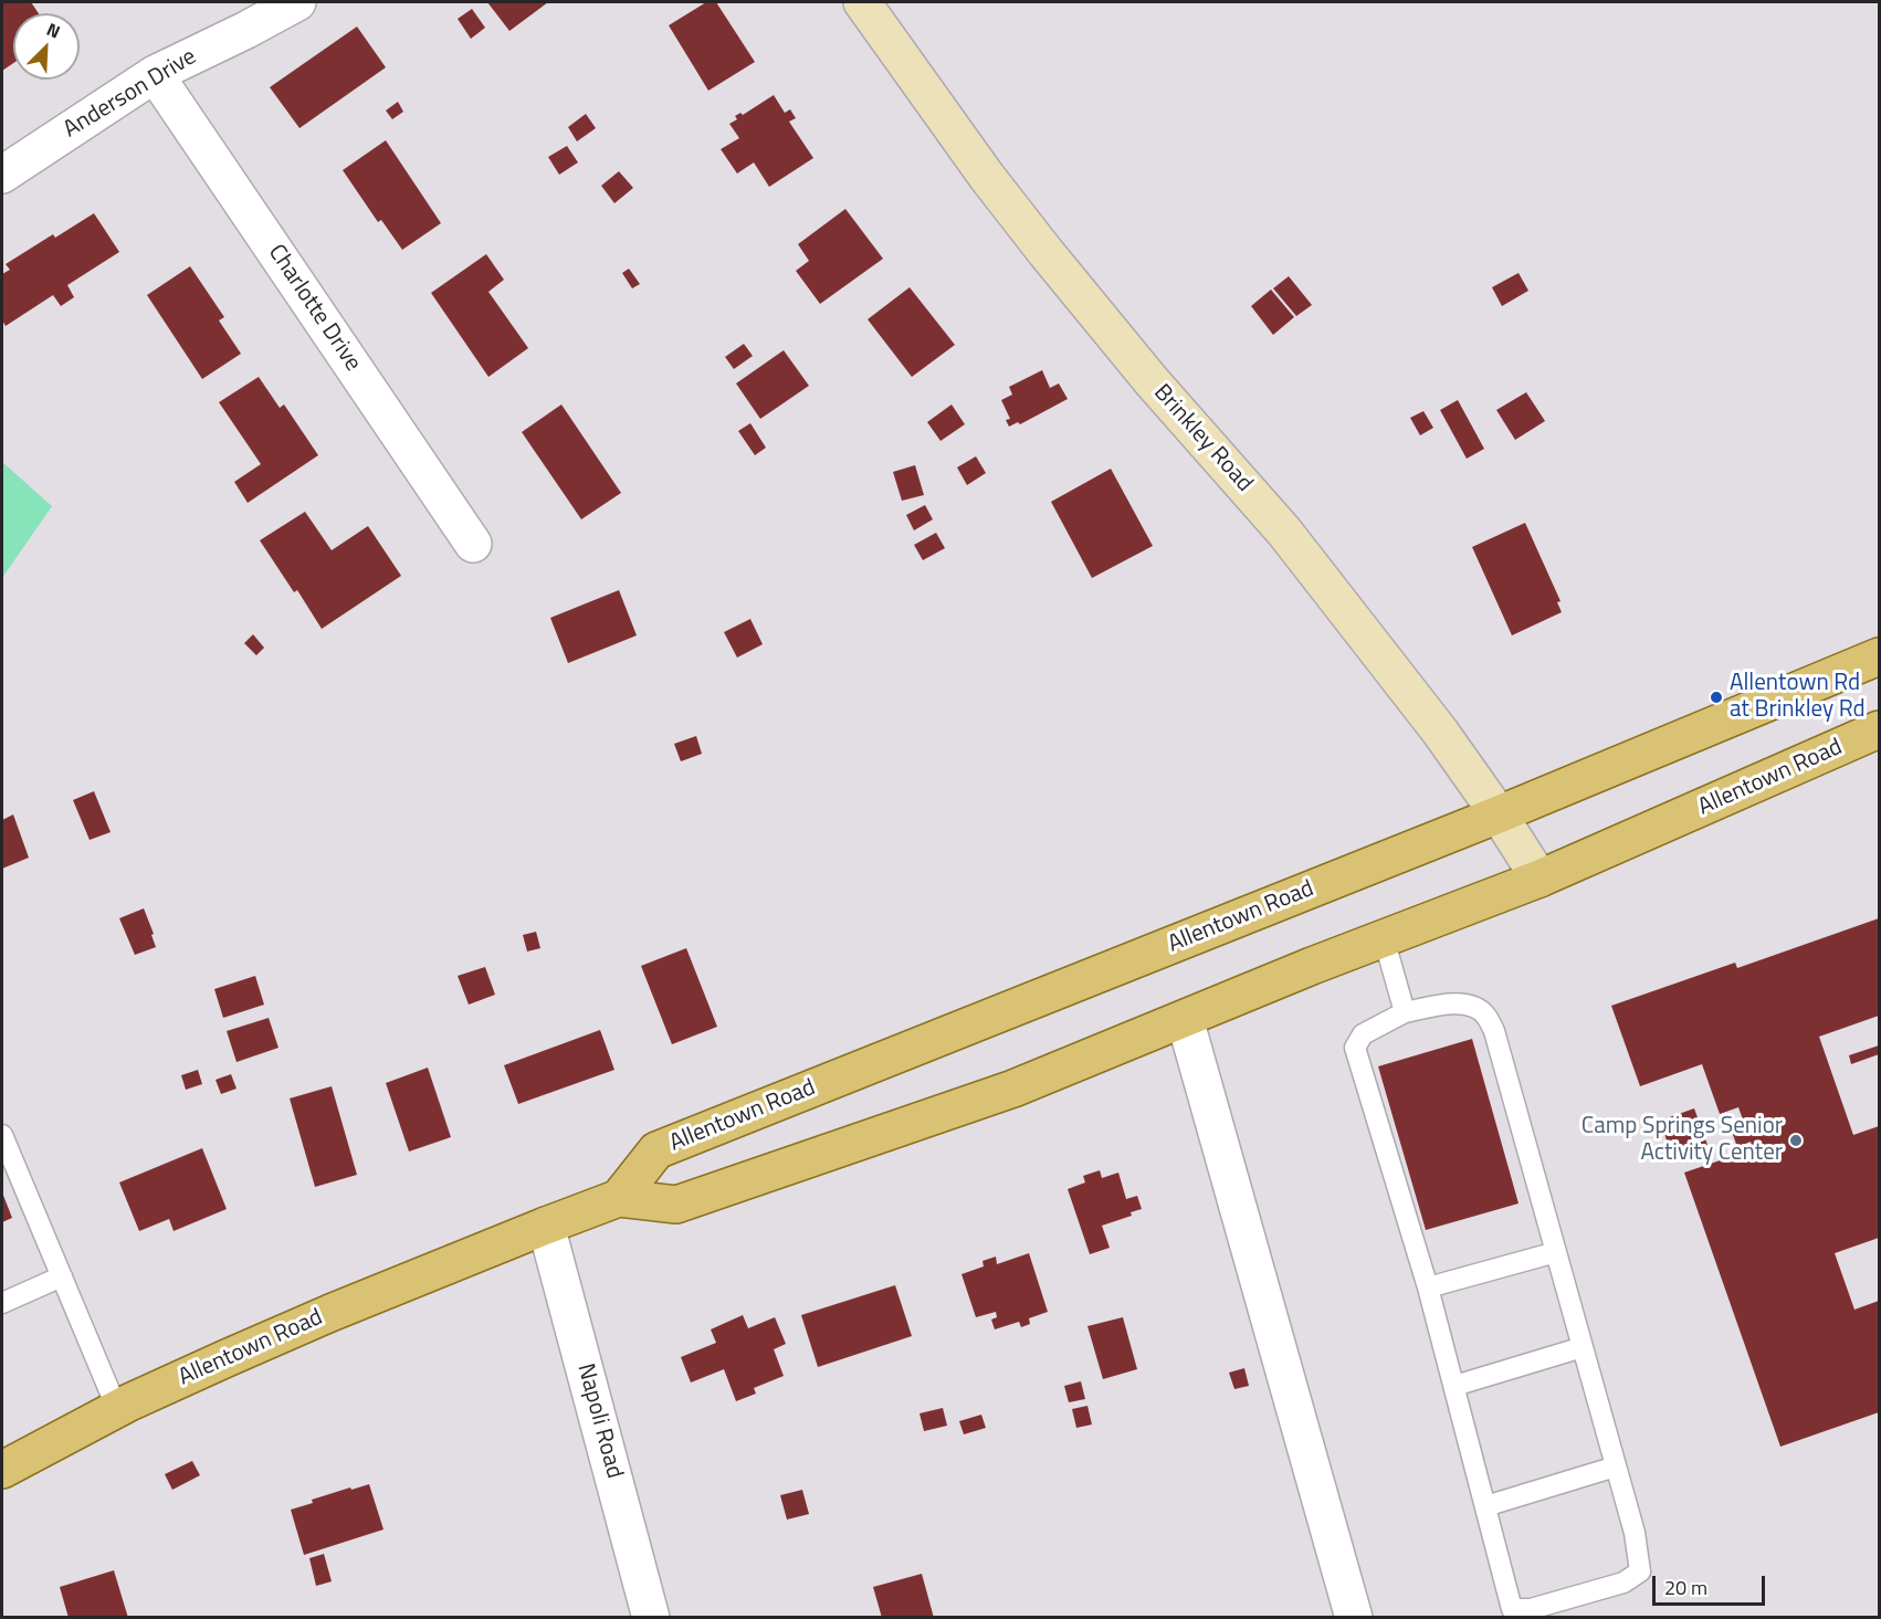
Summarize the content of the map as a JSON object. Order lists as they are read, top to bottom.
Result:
{
  "streets": {
    "main road": ["Brinkley Road", "Allentown Road"],
    "street": ["Anderson Drive", "Charlotte Drive", "Napoli Road"]
  },
  "crossings": [
    ["Anderson Drive", "Charlotte Drive"],
    ["Brinkley Road", "Allentown Road"],
    ["Allentown Road", "Napoli Road"]
  ],
  "places": ["Allentown Rd at Brinkley Rd", "Camp Springs Senior Activity Center"],
  "scale_bar": "20 m",
  "north": "top right"
}
